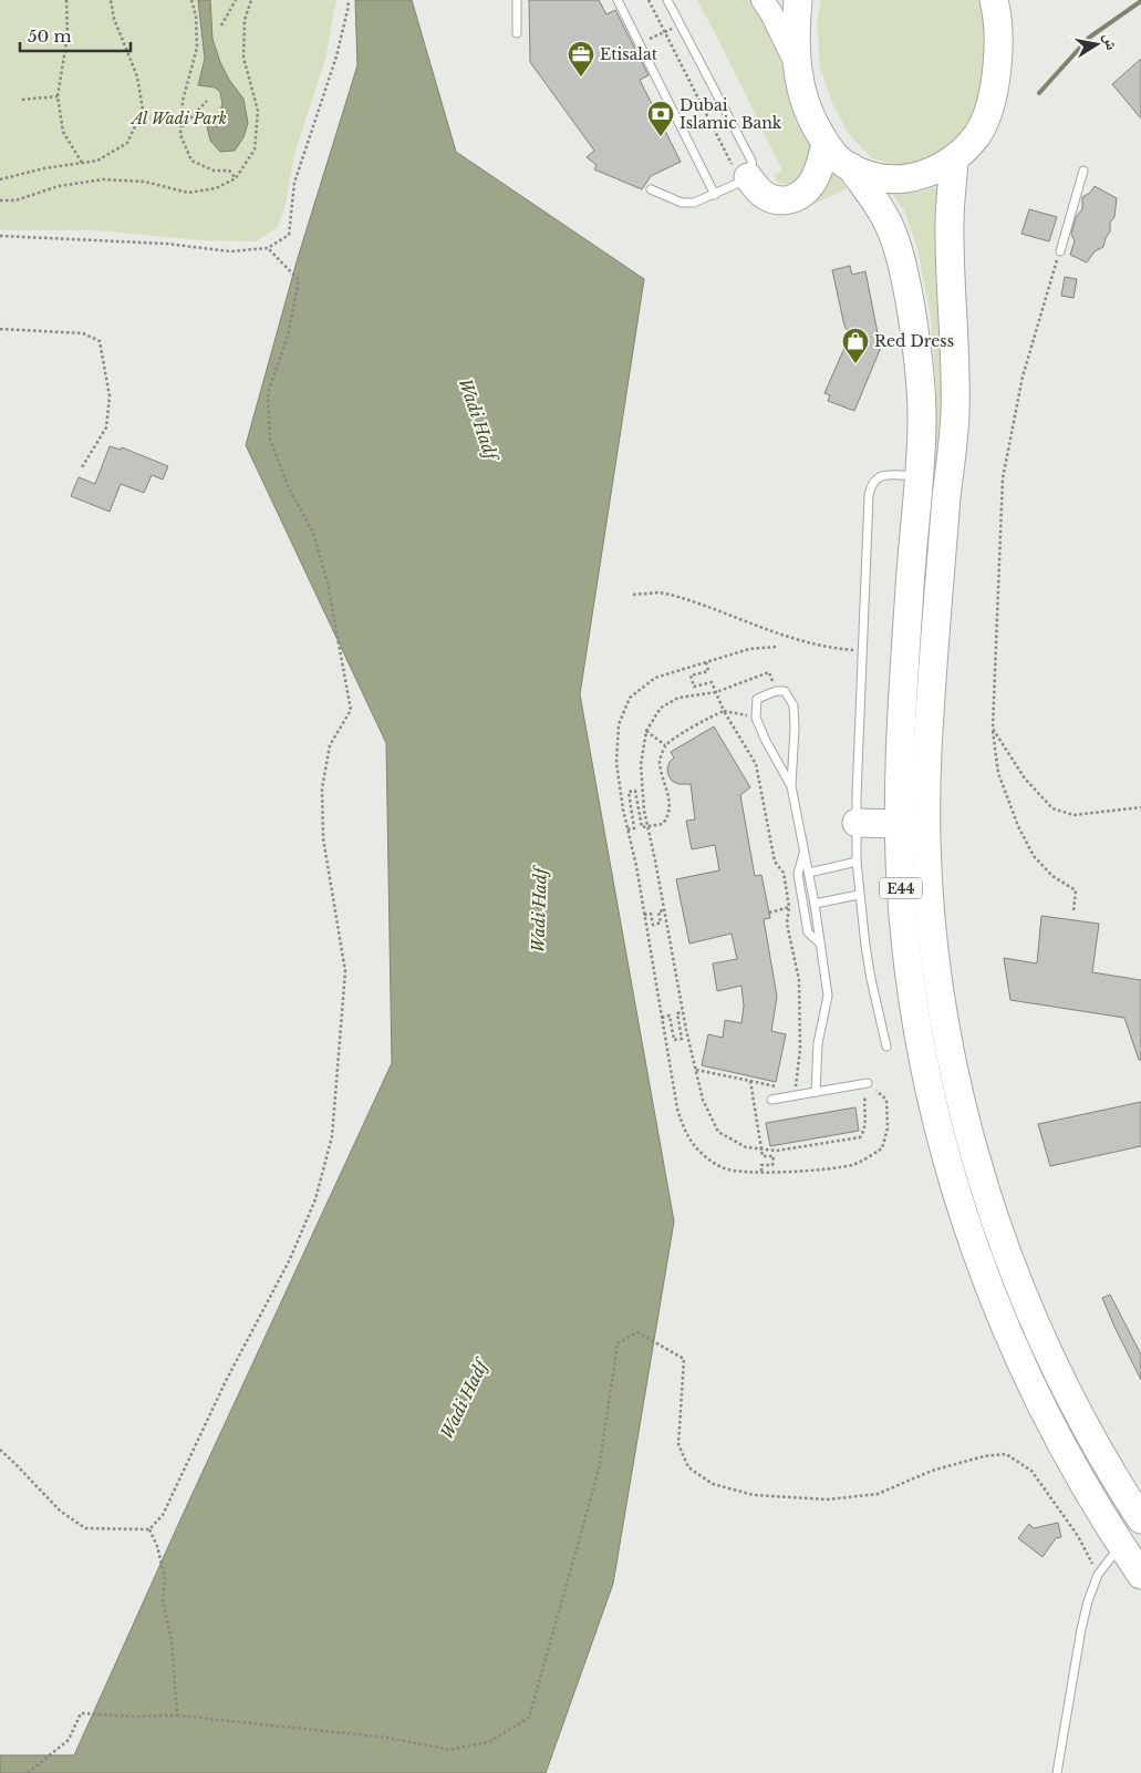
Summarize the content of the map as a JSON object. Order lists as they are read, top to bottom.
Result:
{
  "streets": {
    "highway": ["E44"]
  },
  "water": ["Wadi Hadf"],
  "parks": ["Al Wadi Park"],
  "places": {
    "office": ["Etisalat"],
    "bank": ["Dubai Islamic Bank"],
    "shop": ["Red Dress"]
  },
  "scale_bar": "50 m",
  "north": "right"
}
